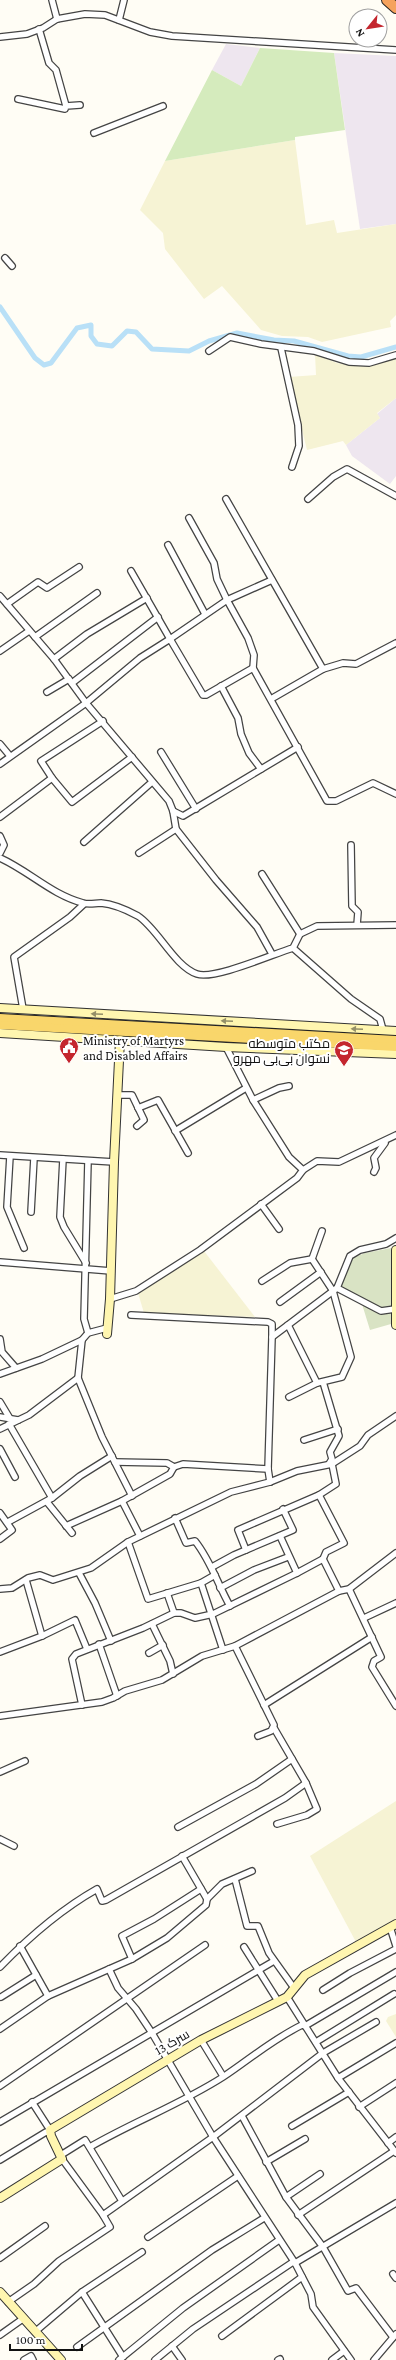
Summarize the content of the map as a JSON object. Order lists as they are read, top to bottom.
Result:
{
  "streets": {
    "street": ["سرک 13"]
  },
  "places": {
    "public building": ["Ministry of Martyrs and Disabled Affairs"],
    "school or university": ["مکتب متوسطه نسوان بی‌بی مهرو"]
  },
  "scale_bar": "100 m",
  "north": "bottom left"
}
